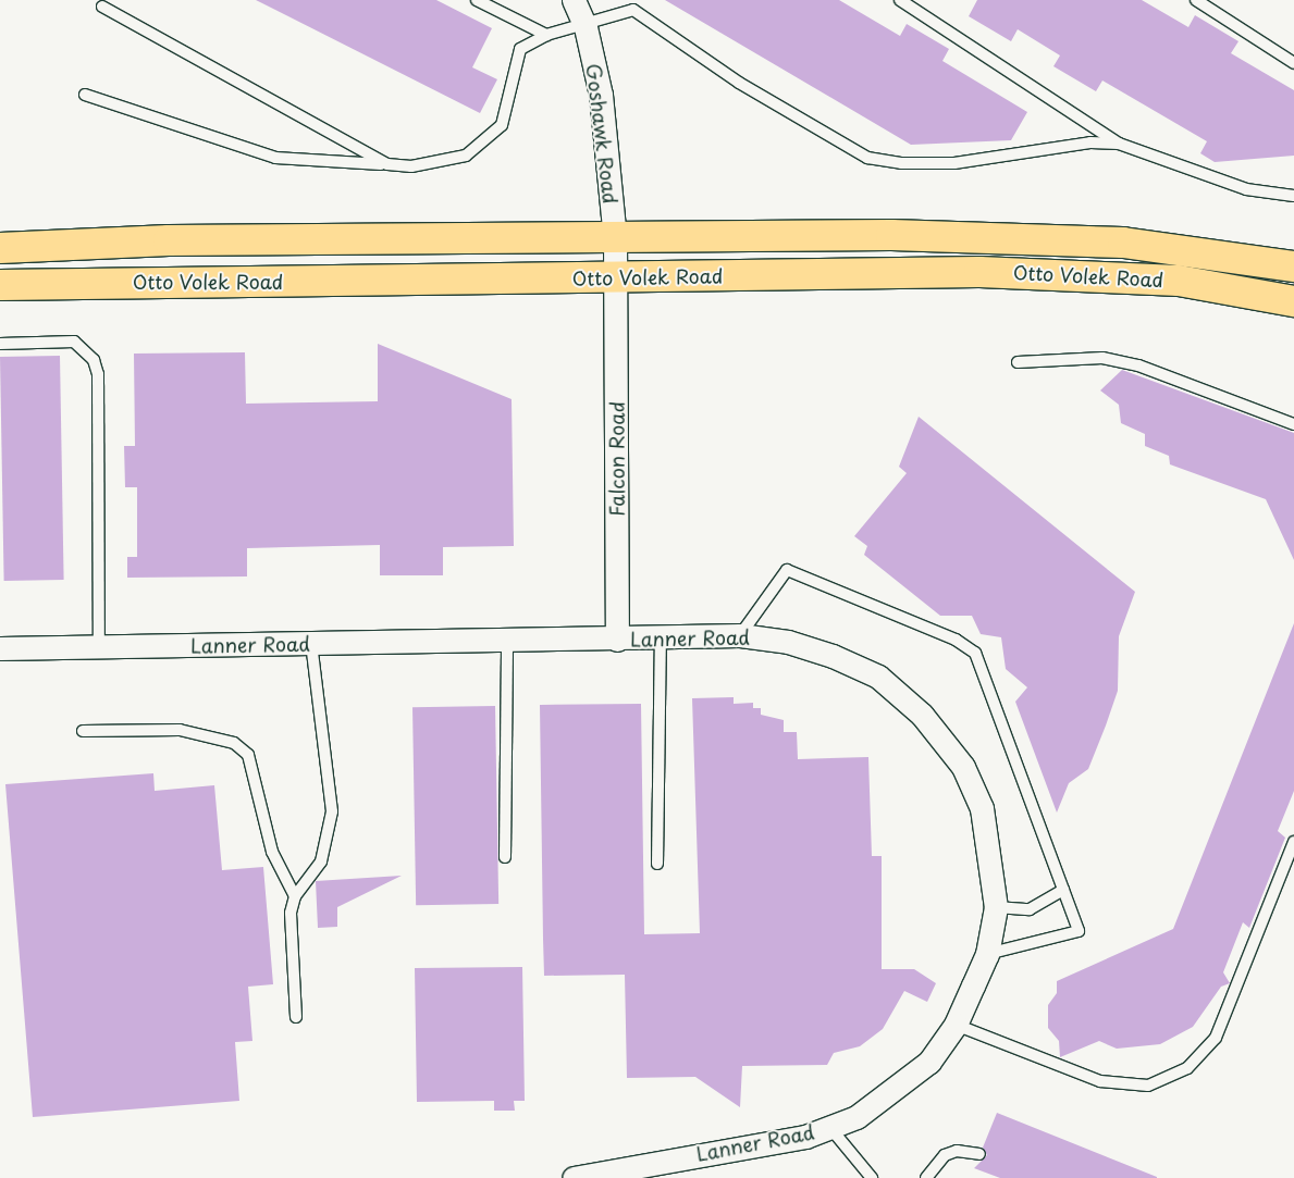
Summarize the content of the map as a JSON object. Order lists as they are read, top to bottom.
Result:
{
  "streets": {
    "main road": ["Otto Volek Road"],
    "street": ["Goshawk Road", "Falcon Road", "Lanner Road"]
  },
  "crossings": [
    ["Goshawk Road", "Otto Volek Road"],
    ["Goshawk Road", "Falcon Road"],
    ["Otto Volek Road", "Falcon Road"],
    ["Falcon Road", "Lanner Road"]
  ]
}
